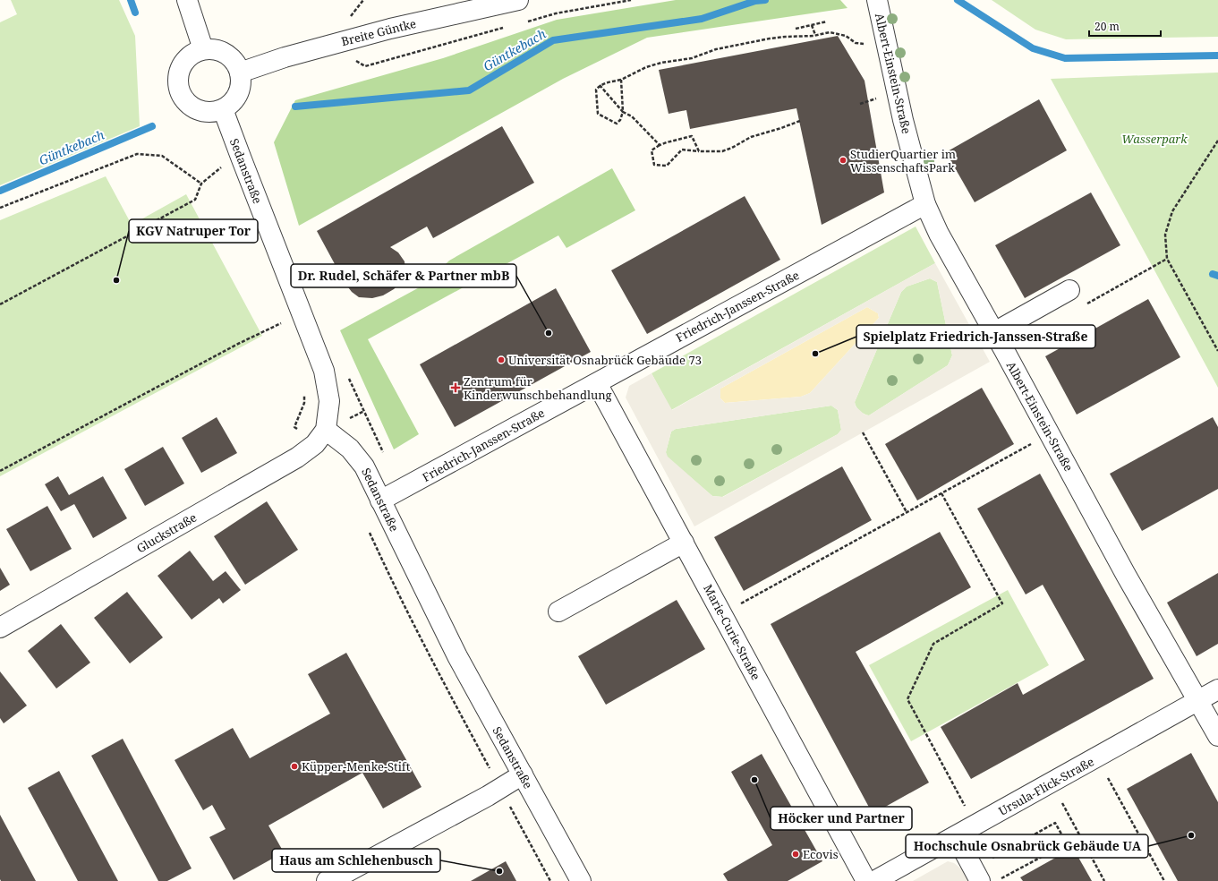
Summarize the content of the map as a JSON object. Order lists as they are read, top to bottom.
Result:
{
  "streets": {
    "street": [
      "Breite Güntke",
      "Albert-Einstein-Straße",
      "Sedanstraße",
      "Friedrich-Janssen-Straße",
      "Gluckstraße",
      "Marie-Curie-Straße",
      "Ursula-Flick-Straße"
    ]
  },
  "crossings": [
    ["Breite Güntke", "Sedanstraße"],
    ["Albert-Einstein-Straße", "Friedrich-Janssen-Straße"],
    ["Albert-Einstein-Straße", "Ursula-Flick-Straße"],
    ["Sedanstraße", "Friedrich-Janssen-Straße"],
    ["Sedanstraße", "Gluckstraße"],
    ["Friedrich-Janssen-Straße", "Marie-Curie-Straße"]
  ],
  "water": ["Güntkebach"],
  "parks": ["Wasserpark"],
  "places": {
    "other": [
      "StudierQuartier im WissenschaftsPark",
      "KGV Natruper Tor",
      "Dr. Rudel, Schäfer & Partner mbB",
      "Spielplatz Friedrich-Janssen-Straße",
      "Universität Osnabrück Gebäude 73",
      "Küpper-Menke-Stift",
      "Höcker und Partner",
      "Hochschule Osnabrück Gebäude UA",
      "Ecovis",
      "Haus am Schlehenbusch"
    ],
    "health": ["Zentrum für Kinderwunschbehandlung"]
  },
  "scale_bar": "20 m"
}
